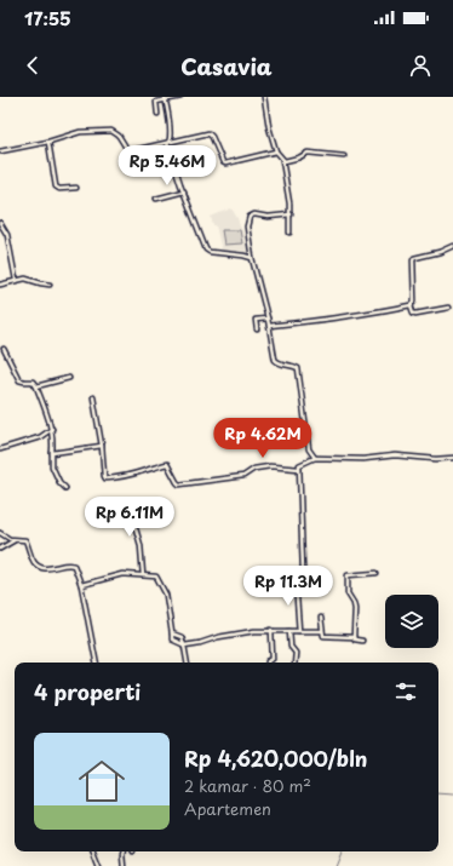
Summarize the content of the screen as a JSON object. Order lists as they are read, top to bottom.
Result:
{
  "page": {
    "status": "17:55",
    "header": "Casavia",
    "price": [
      "Rp 5.46M",
      "Rp 4.62M",
      "Rp 6.11M",
      "Rp 11.3M"
    ],
    "heading": "4 properti",
    "list": [
      {
        "name": "Rp 4,620,000/bln",
        "note": "2 kamar · 80 m² · Apartemen"
      }
    ]
  }
}
